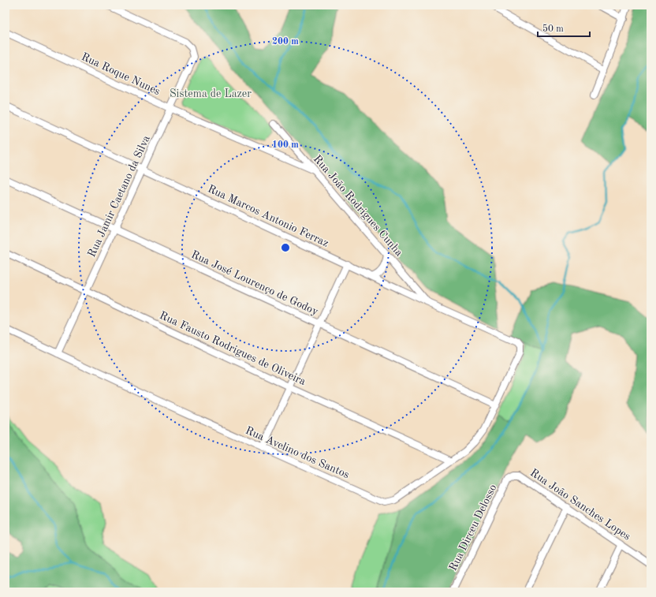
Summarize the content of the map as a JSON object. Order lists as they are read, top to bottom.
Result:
{
  "streets": {
    "street": [
      "Rua Roque Nunes",
      "Rua Jamir Caetano da Silva",
      "Rua João Rodrigues Cunha",
      "Rua Marcos Antonio Ferraz",
      "Rua José Lourenço de Godoy",
      "Rua Fausto Rodrigues de Oliveira",
      "Rua Avelino dos Santos",
      "Rua João Sanches Lopes",
      "Rua Dirceu Delosso"
    ]
  },
  "crossings": [
    ["Rua Roque Nunes", "Rua Jamir Caetano da Silva"],
    ["Rua Roque Nunes", "Rua João Rodrigues Cunha"],
    ["Rua Jamir Caetano da Silva", "Rua Marcos Antonio Ferraz"],
    ["Rua Jamir Caetano da Silva", "Rua José Lourenço de Godoy"],
    ["Rua Jamir Caetano da Silva", "Rua Fausto Rodrigues de Oliveira"],
    ["Rua Jamir Caetano da Silva", "Rua Avelino dos Santos"],
    ["Rua João Rodrigues Cunha", "Rua Marcos Antonio Ferraz"],
    ["Rua Marcos Antonio Ferraz", "Rua Avelino dos Santos"],
    ["Rua José Lourenço de Godoy", "Rua Avelino dos Santos"],
    ["Rua Fausto Rodrigues de Oliveira", "Rua Avelino dos Santos"],
    ["Rua João Sanches Lopes", "Rua Dirceu Delosso"]
  ],
  "parks": ["Sistema de Lazer"],
  "scale_bar": "50 m",
  "rings": ["200 m", "100 m"]
}
